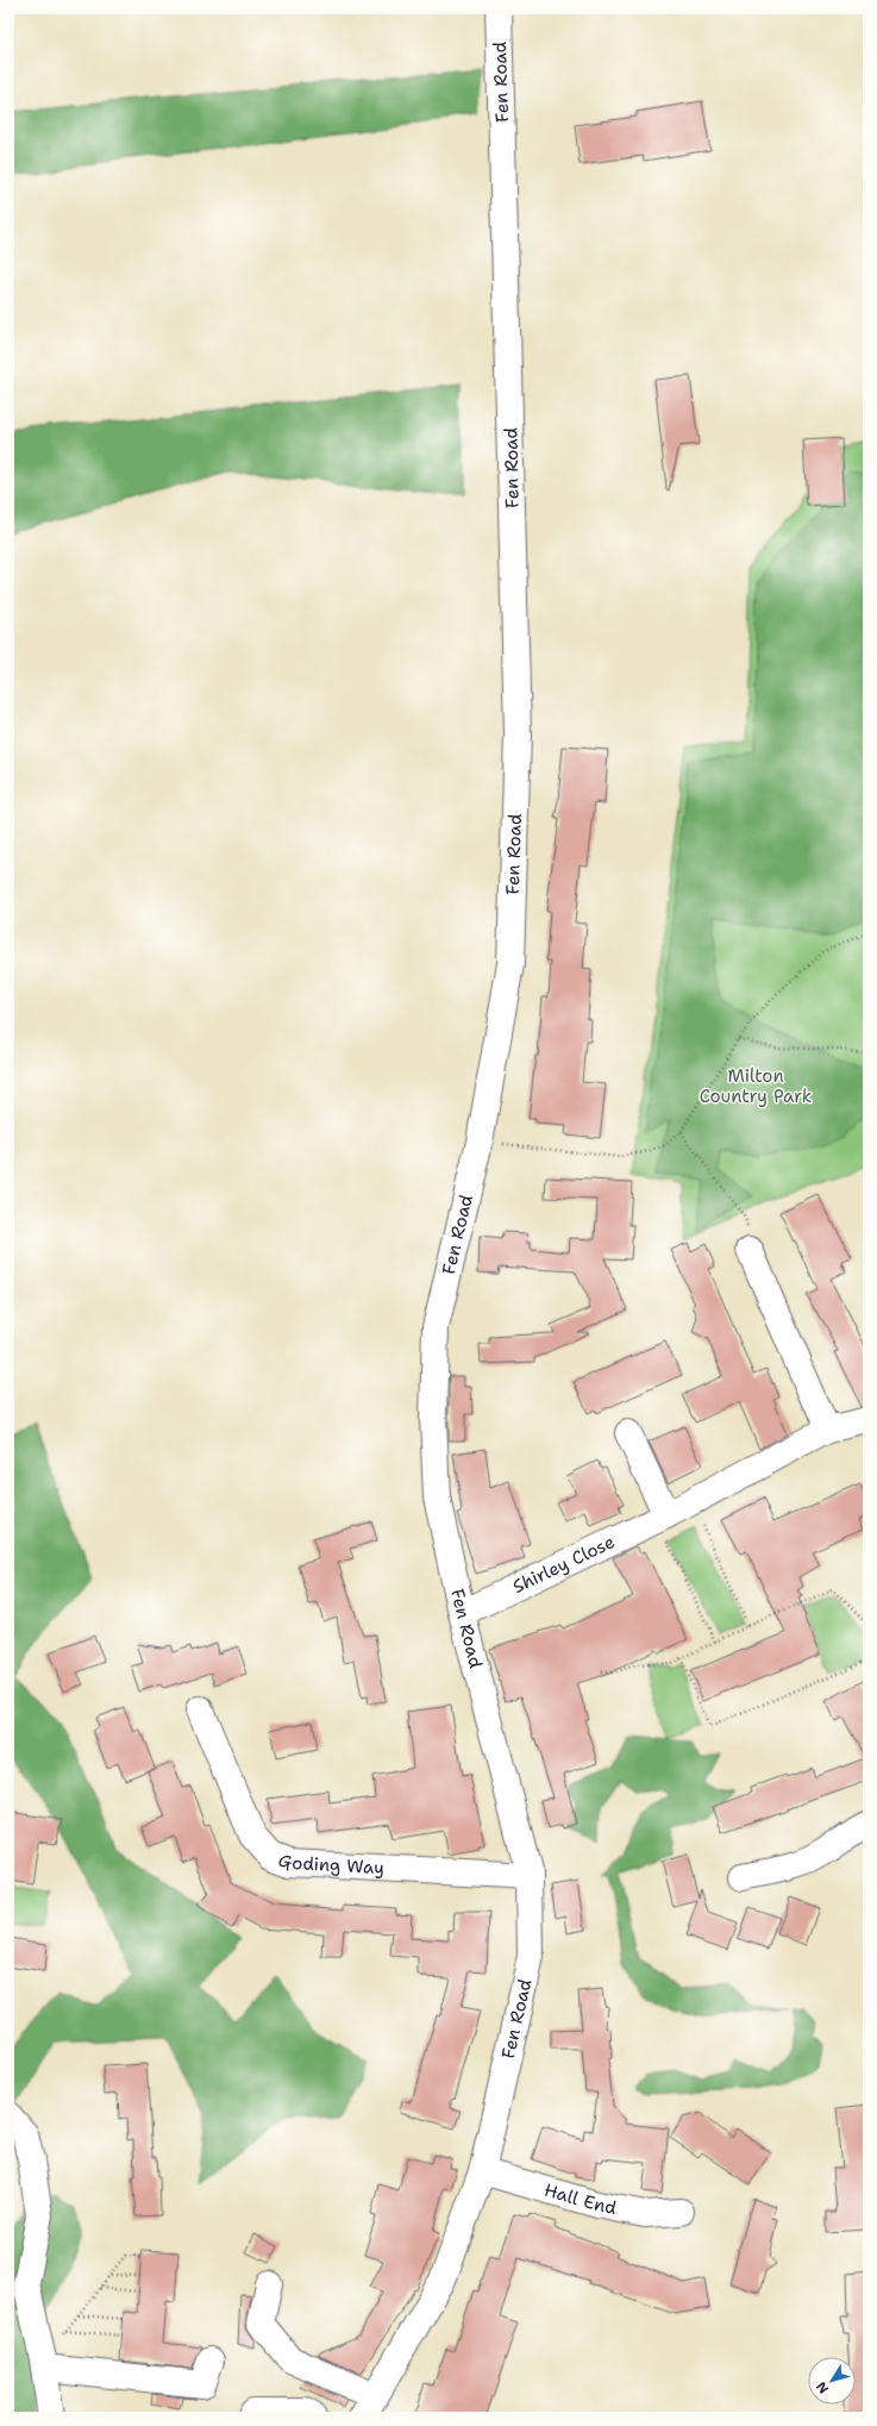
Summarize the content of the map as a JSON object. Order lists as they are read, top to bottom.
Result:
{
  "streets": {
    "street": [
      "Fen Road",
      "Shirley Close",
      "Goding Way",
      "Hall End"
    ]
  },
  "crossings": [
    ["Fen Road", "Shirley Close"],
    ["Fen Road", "Goding Way"],
    ["Fen Road", "Hall End"]
  ],
  "parks": ["Milton Country Park"],
  "north": "bottom left"
}
